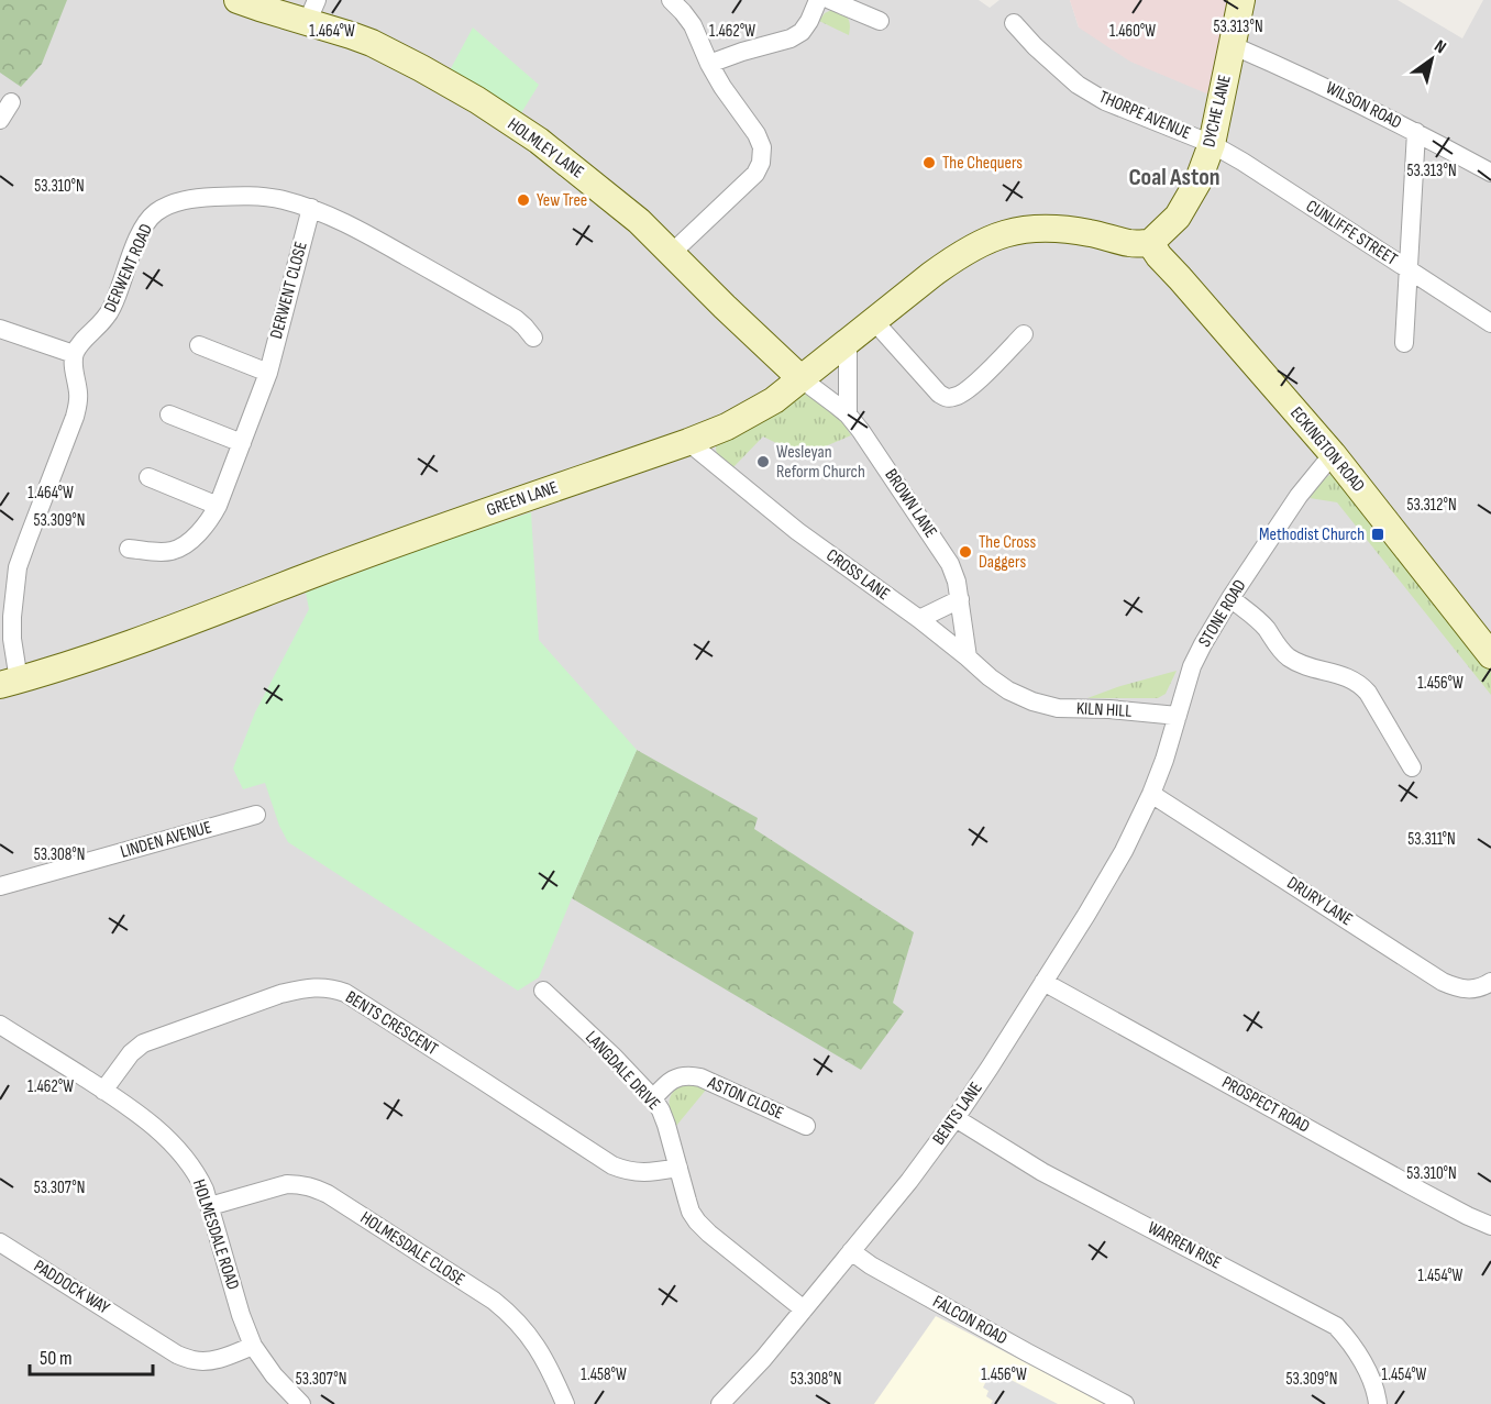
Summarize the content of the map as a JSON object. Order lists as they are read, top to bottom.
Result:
{
  "streets": {
    "main road": [
      "DYCHE LANE",
      "HOLMLEY LANE",
      "ECKINGTON ROAD",
      "GREEN LANE"
    ],
    "street": [
      "WILSON ROAD",
      "THORPE AVENUE",
      "CUNLIFFE STREET",
      "DERWENT ROAD",
      "DERWENT CLOSE",
      "BROWN LANE",
      "CROSS LANE",
      "STONE ROAD",
      "KILN HILL",
      "LINDEN AVENUE",
      "DRURY LANE",
      "BENTS CRESCENT",
      "LANGDALE DRIVE",
      "ASTON CLOSE",
      "PROSPECT ROAD",
      "BENTS LANE",
      "HOLMESDALE ROAD",
      "WARREN RISE",
      "HOLMESDALE CLOSE",
      "PADDOCK WAY",
      "FALCON ROAD"
    ]
  },
  "crossings": [
    ["WILSON ROAD", "DYCHE LANE"],
    ["DYCHE LANE", "THORPE AVENUE"],
    ["DYCHE LANE", "CUNLIFFE STREET"],
    ["DYCHE LANE", "ECKINGTON ROAD"],
    ["DYCHE LANE", "GREEN LANE"],
    ["THORPE AVENUE", "CUNLIFFE STREET"],
    ["HOLMLEY LANE", "GREEN LANE"],
    ["HOLMLEY LANE", "BROWN LANE"],
    ["DERWENT ROAD", "DERWENT CLOSE"],
    ["ECKINGTON ROAD", "GREEN LANE"],
    ["ECKINGTON ROAD", "STONE ROAD"],
    ["GREEN LANE", "BROWN LANE"],
    ["GREEN LANE", "CROSS LANE"],
    ["BROWN LANE", "CROSS LANE"],
    ["CROSS LANE", "KILN HILL"],
    ["STONE ROAD", "KILN HILL"],
    ["STONE ROAD", "DRURY LANE"],
    ["STONE ROAD", "BENTS LANE"],
    ["DRURY LANE", "BENTS LANE"],
    ["BENTS CRESCENT", "LANGDALE DRIVE"],
    ["BENTS CRESCENT", "HOLMESDALE ROAD"],
    ["LANGDALE DRIVE", "ASTON CLOSE"],
    ["LANGDALE DRIVE", "BENTS LANE"],
    ["PROSPECT ROAD", "BENTS LANE"],
    ["BENTS LANE", "WARREN RISE"],
    ["BENTS LANE", "FALCON ROAD"],
    ["HOLMESDALE ROAD", "HOLMESDALE CLOSE"],
    ["HOLMESDALE ROAD", "PADDOCK WAY"]
  ],
  "districts": ["Coal Aston"],
  "places": {
    "other": [
      "The Chequers",
      "Yew Tree",
      "Wesleyan Reform Church",
      "The Cross Daggers"
    ],
    "transit": ["Methodist Church"]
  },
  "scale_bar": "50 m",
  "north": "top right",
  "coordinates": [
    "53.313°N",
    "1.464°W",
    "1.462°W",
    "1.460°W",
    "53.310°N",
    "53.312°N",
    "53.309°N",
    "1.456°W",
    "53.311°N",
    "53.308°N",
    "53.307°N",
    "1.454°W",
    "1.458°W"
  ]
}
